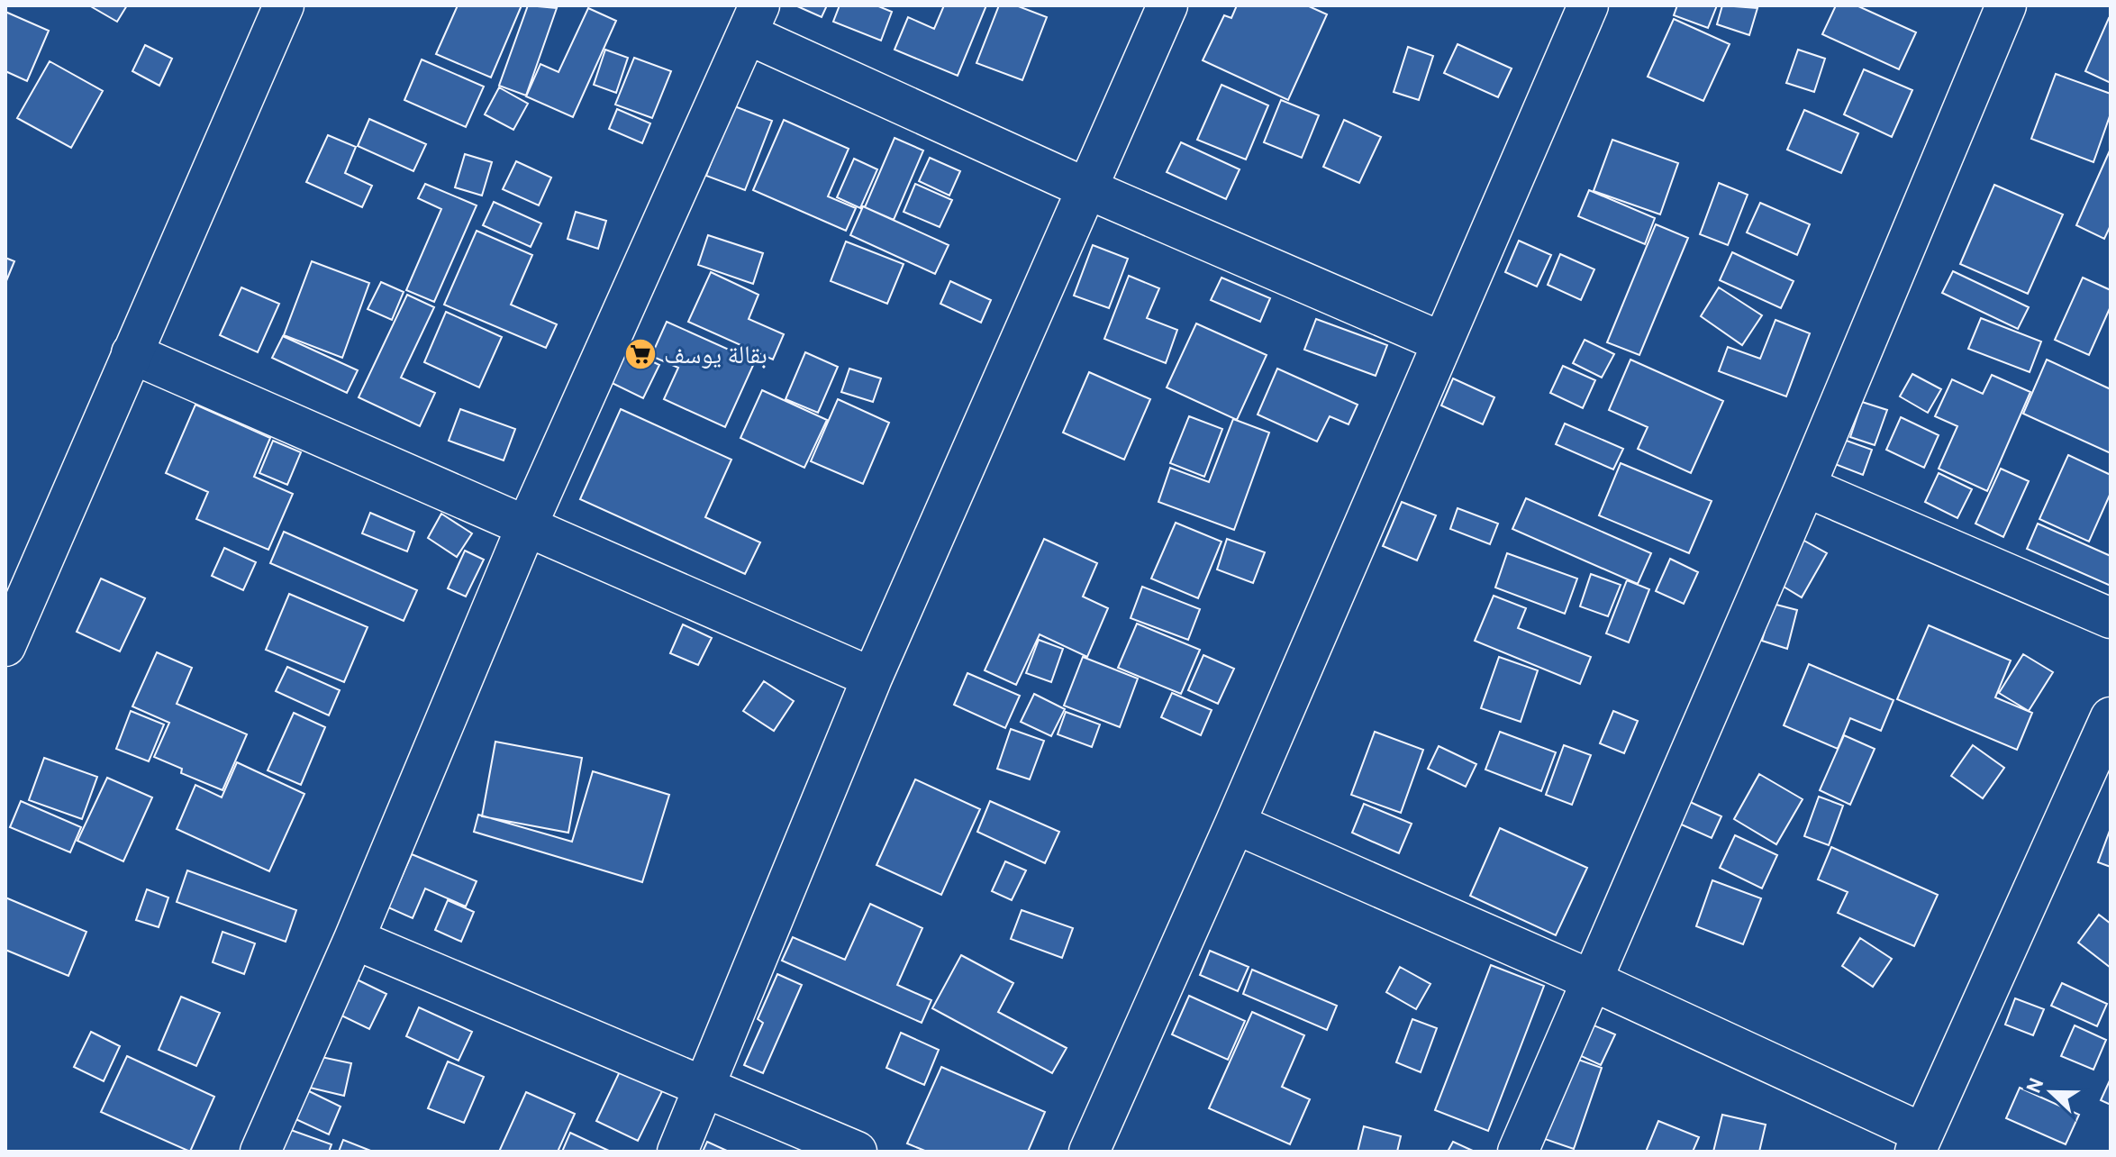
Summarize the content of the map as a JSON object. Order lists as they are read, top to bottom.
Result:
{
  "places": {
    "supermarket": ["بقالة يوسف"]
  },
  "north": "left"
}
